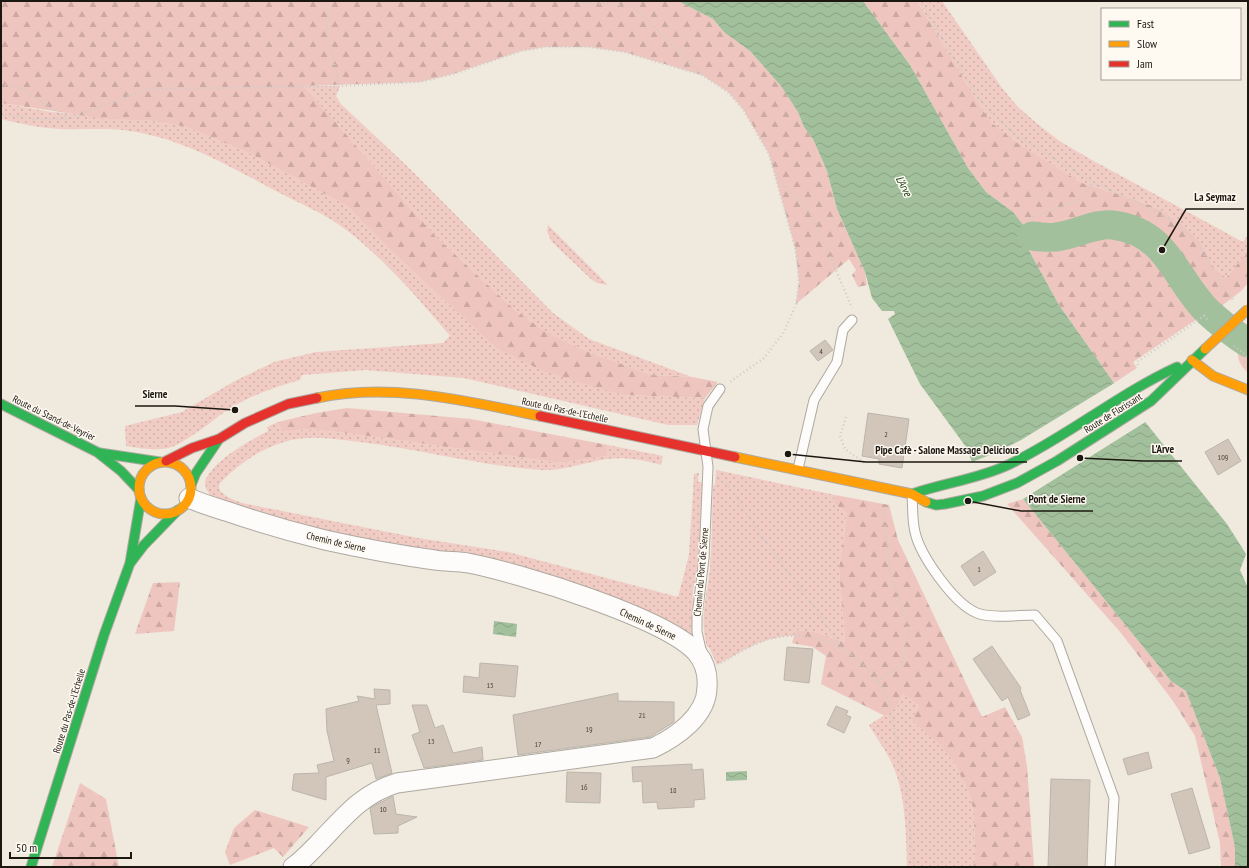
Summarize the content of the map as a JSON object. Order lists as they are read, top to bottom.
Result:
{
  "streets": {
    "main road": ["Route du Pas-de-l'Echelle", "Route de Florissant", "Route du Stand-de-Veyrier"],
    "street": ["Chemin de Sierne"],
    "lane": ["Chemin du Pont de Sierne"]
  },
  "crossings": [
    ["Route du Pas-de-l'Echelle", "Route de Florissant"],
    ["Route du Pas-de-l'Echelle", "Route du Stand-de-Veyrier"],
    ["Route du Pas-de-l'Echelle", "Chemin de Sierne"],
    ["Route du Pas-de-l'Echelle", "Chemin du Pont de Sierne"],
    ["Route du Stand-de-Veyrier", "Chemin de Sierne"],
    ["Chemin de Sierne", "Chemin du Pont de Sierne"]
  ],
  "water": ["L'Arve"],
  "places": [
    "La Seymaz",
    "Sierne",
    "Pipe Cafè - Salone Massage Delicious",
    "L'Arve",
    "Pont de Sierne"
  ],
  "house_numbers": [
    "4",
    "2",
    "109",
    "1",
    "15",
    "21",
    "19",
    "13",
    "17",
    "11",
    "9",
    "16",
    "18",
    "10"
  ],
  "legend": ["Fast", "Slow", "Jam"],
  "scale_bar": "50 m"
}
